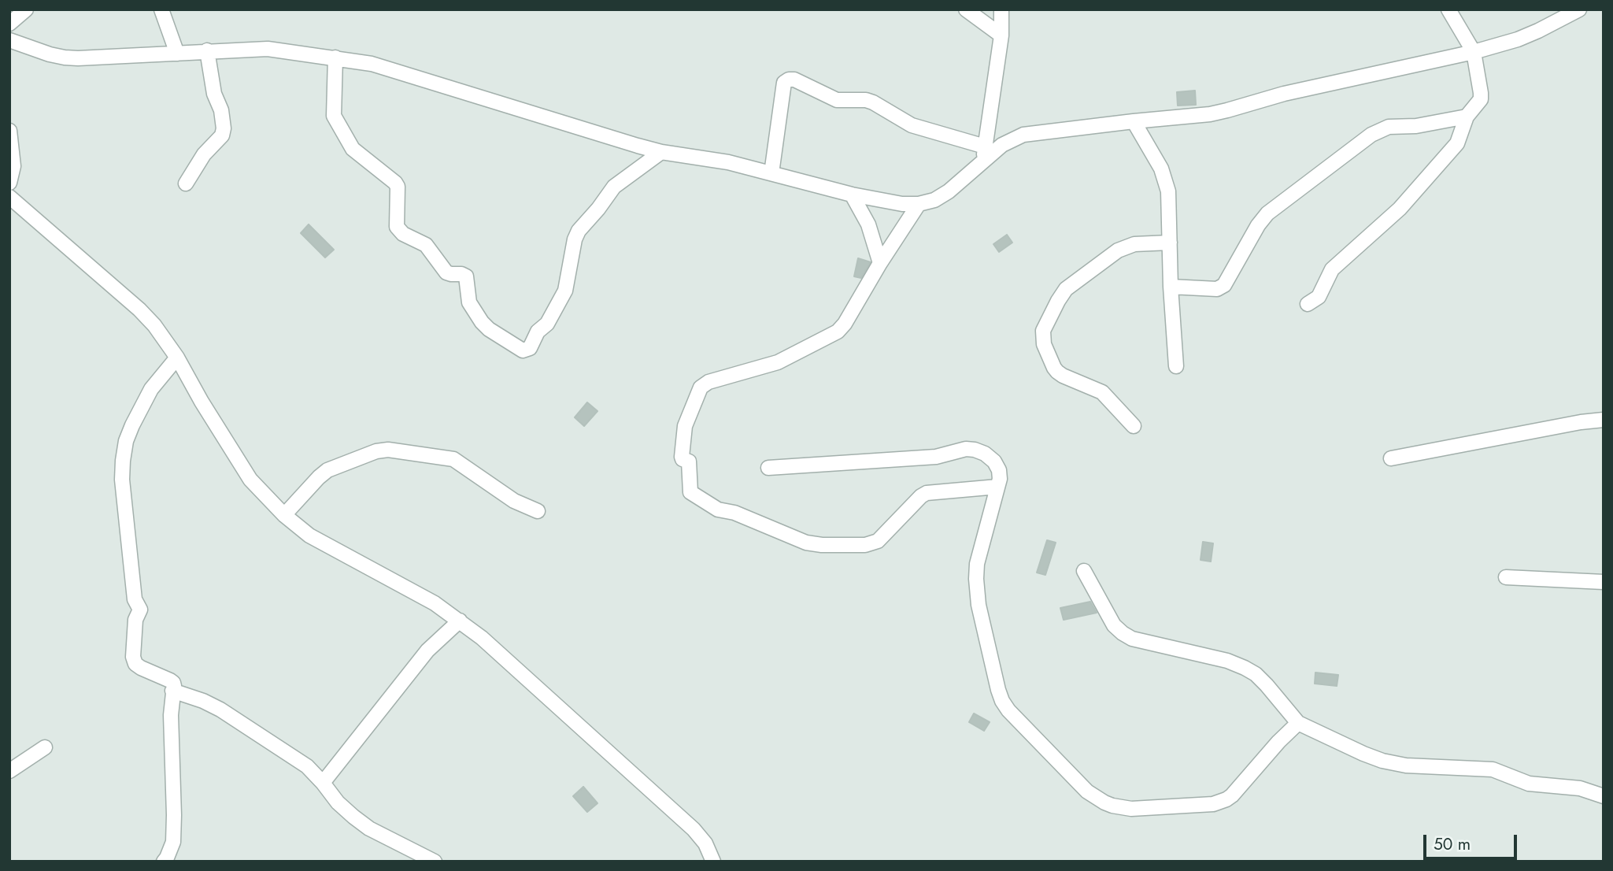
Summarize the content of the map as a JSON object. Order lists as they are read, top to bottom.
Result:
{
  "scale_bar": "50 m"
}
